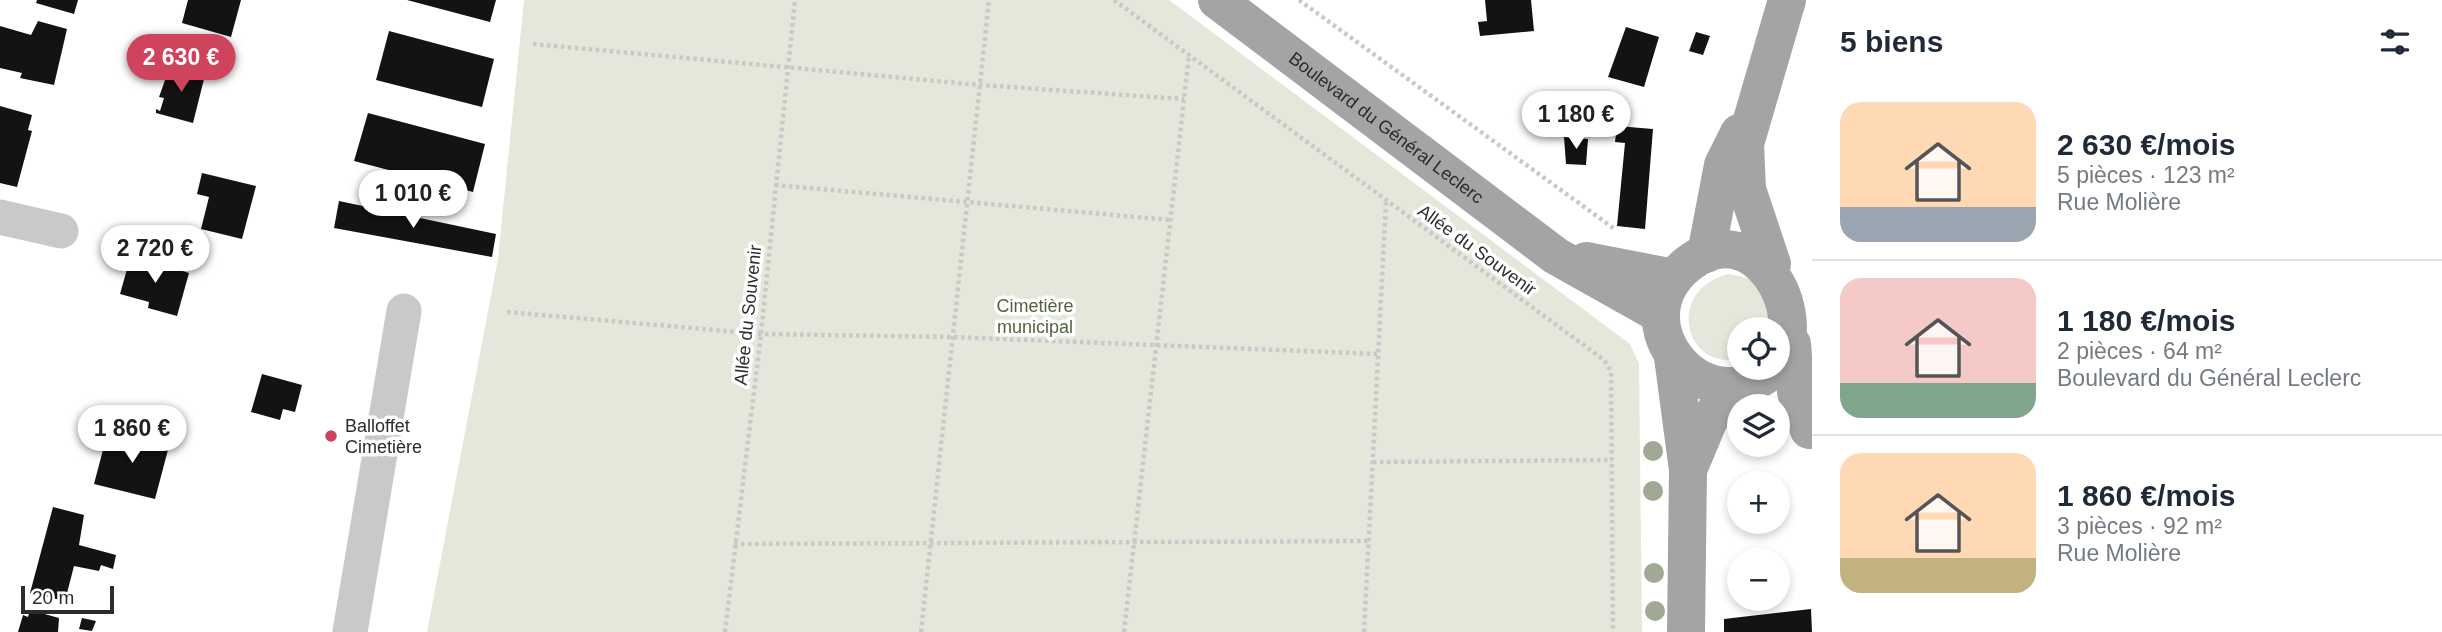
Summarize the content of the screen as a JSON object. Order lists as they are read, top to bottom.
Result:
{
  "streets": {
    "main road": ["Boulevard du Général Leclerc"],
    "path": ["Allée du Souvenir"]
  },
  "parks": ["Cimetière municipal"],
  "places": ["Balloffet Cimetière"],
  "scale_bar": "20 m",
  "page": {
    "heading": "5 biens",
    "price": [
      "2 630 €",
      "1 180 €",
      "1 010 €",
      "2 720 €",
      "1 860 €"
    ],
    "list": [
      {
        "name": "2 630 €/mois",
        "note": "5 pièces · 123 m² · Rue Molière"
      },
      {
        "name": "1 180 €/mois",
        "note": "2 pièces · 64 m² · Boulevard du Général Leclerc"
      },
      {
        "name": "1 860 €/mois",
        "note": "3 pièces · 92 m² · Rue Molière"
      }
    ],
    "map_buttons": ["+", "−"],
    "scale": "20 m"
  }
}
